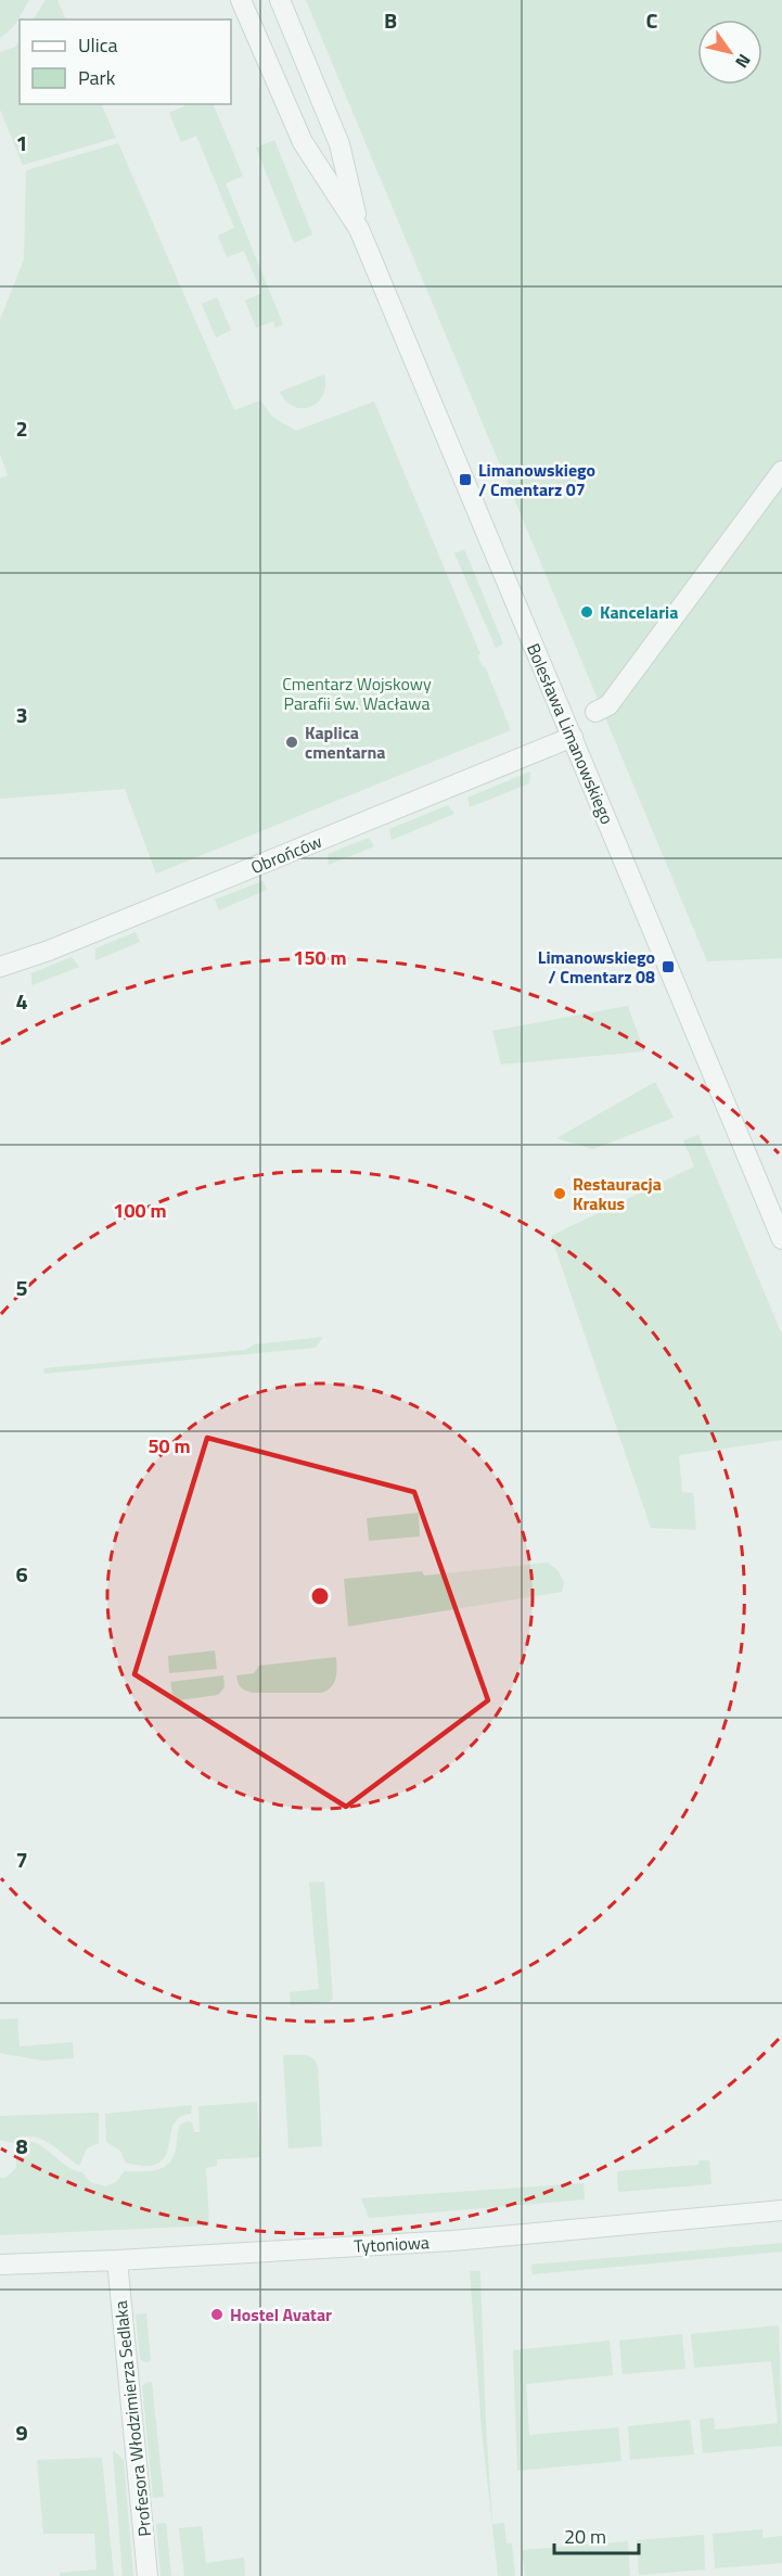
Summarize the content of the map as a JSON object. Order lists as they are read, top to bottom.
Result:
{
  "streets": {
    "street": [
      "Bolesława Limanowskiego",
      "Obrońców",
      "Tytoniowa",
      "Profesora Włodzimierza Sedlaka"
    ]
  },
  "crossings": [
    ["Bolesława Limanowskiego", "Obrońców"],
    ["Tytoniowa", "Profesora Włodzimierza Sedlaka"]
  ],
  "parks": ["Cmentarz Wojskowy Parafii św. Wacława"],
  "places": {
    "transit": ["Limanowskiego / Cmentarz 07", "Limanowskiego / Cmentarz 08"],
    "other": [
      "Kancelaria",
      "Kaplica cmentarna",
      "Restauracja Krakus",
      "Hostel Avatar"
    ]
  },
  "legend": ["Ulica", "Park"],
  "scale_bar": "20 m",
  "north": "bottom right",
  "grid": {
    "columns": ["B", "C"],
    "rows": [
      "1",
      "2",
      "3",
      "4",
      "5",
      "6",
      "7",
      "8",
      "9"
    ]
  },
  "rings": ["150 m", "100 m", "50 m"]
}
